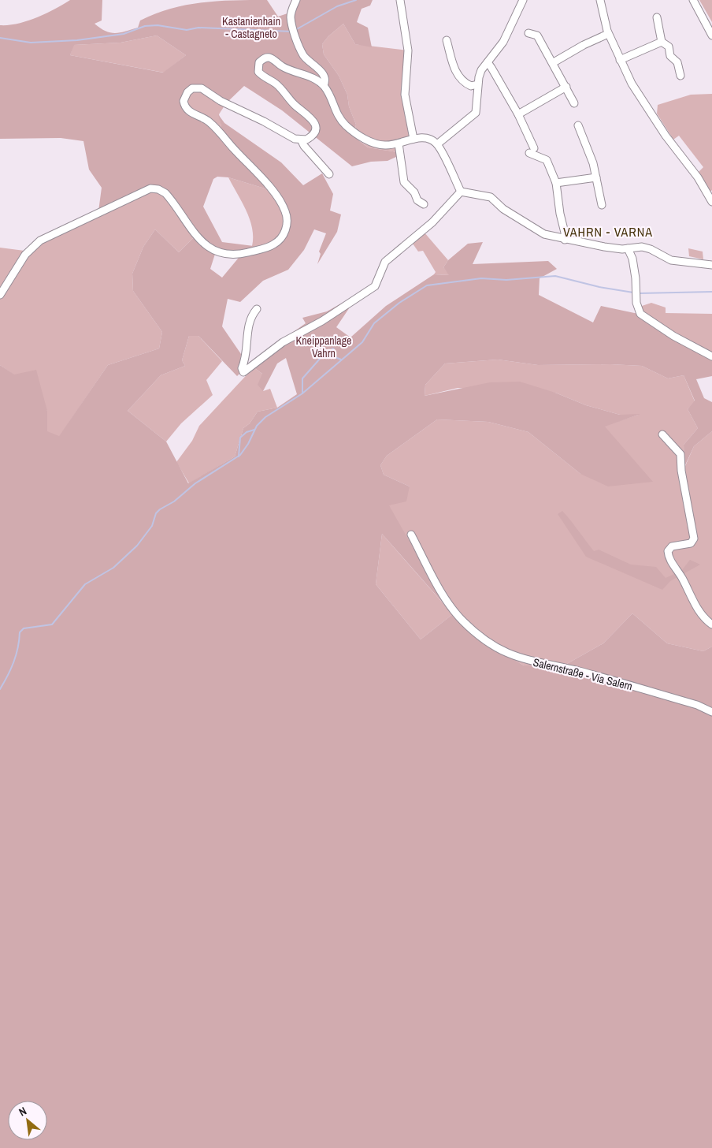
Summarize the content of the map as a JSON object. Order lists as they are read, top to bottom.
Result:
{
  "streets": {
    "street": ["Salernstraße - Via Salern"]
  },
  "districts": ["VAHRN - VARNA"],
  "parks": ["Kastanienhain - Castagneto", "Kneippanlage Vahrn"],
  "north": "top left"
}
